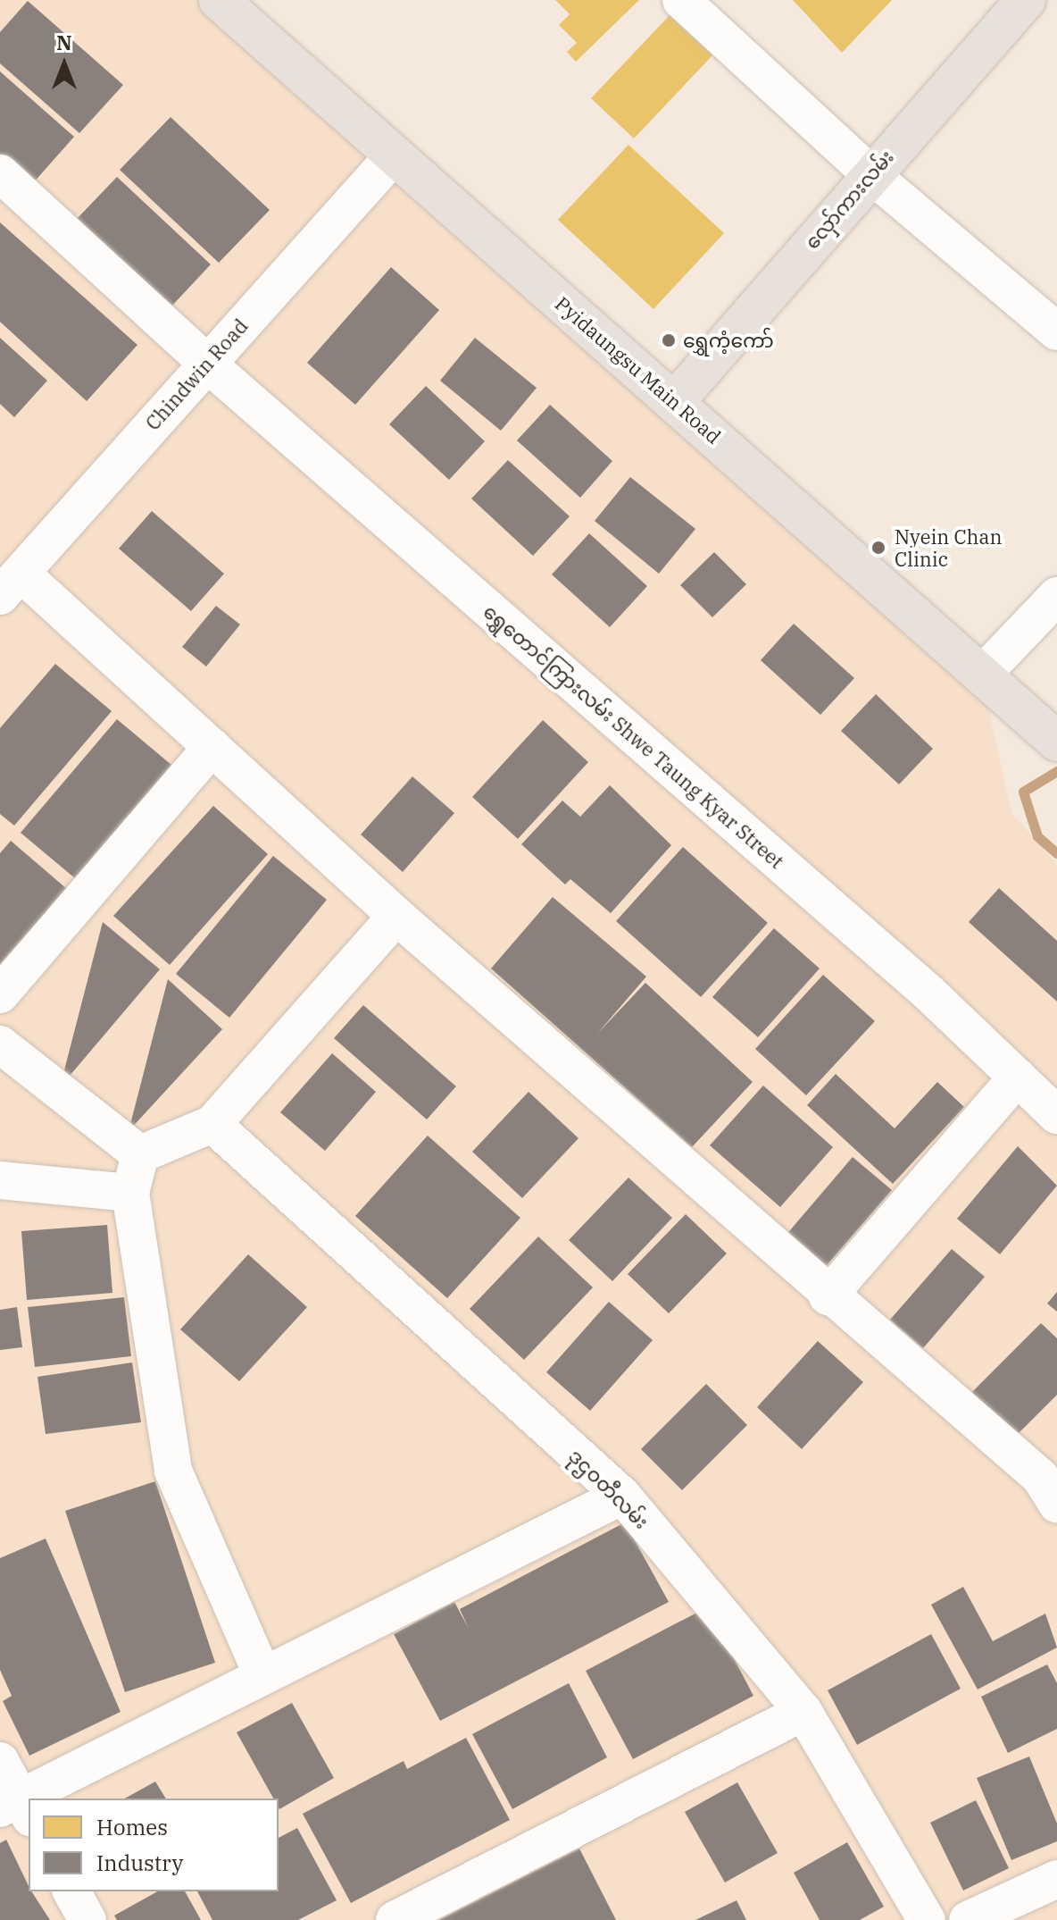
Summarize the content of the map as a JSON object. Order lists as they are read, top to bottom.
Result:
{
  "streets": {
    "main road": ["လှော်ကားလမ်း", "Pyidaungsu Main Road"],
    "street": ["Chindwin Road", "ရွှေတောင်ကြားလမ်း Shwe Taung Kyar Street", "ဒုဌဝတီလမ်း"]
  },
  "crossings": [
    ["လှော်ကားလမ်း", "Pyidaungsu Main Road"],
    ["Pyidaungsu Main Road", "Chindwin Road"],
    ["Chindwin Road", "ရွှေတောင်ကြားလမ်း Shwe Taung Kyar Street"]
  ],
  "places": ["ရွှေကံ့ကော်", "Nyein Chan Clinic"],
  "legend": ["Homes", "Industry"],
  "north": "top"
}
